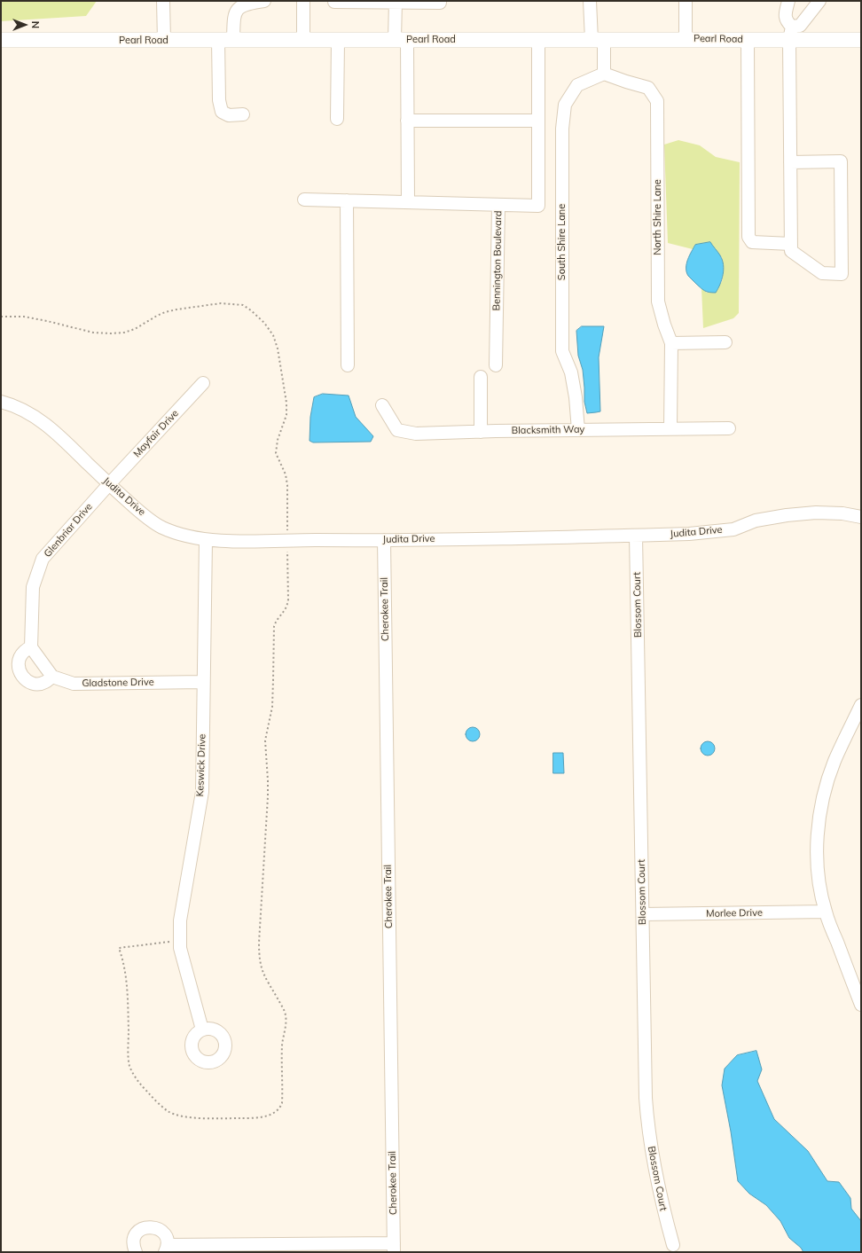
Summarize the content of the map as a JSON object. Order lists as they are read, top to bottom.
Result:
{
  "streets": {
    "main road": ["Pearl Road"],
    "street": [
      "North Shire Lane",
      "South Shire Lane",
      "Bennington Boulevard",
      "Blacksmith Way",
      "Mayfair Drive",
      "Judita Drive",
      "Glenbriar Drive",
      "Blossom Court",
      "Cherokee Trail",
      "Gladstone Drive",
      "Keswick Drive",
      "Morlee Drive"
    ]
  },
  "crossings": [
    ["North Shire Lane", "South Shire Lane"],
    ["North Shire Lane", "Blacksmith Way"],
    ["South Shire Lane", "Blacksmith Way"],
    ["Mayfair Drive", "Judita Drive"],
    ["Mayfair Drive", "Glenbriar Drive"],
    ["Judita Drive", "Glenbriar Drive"],
    ["Judita Drive", "Blossom Court"],
    ["Judita Drive", "Cherokee Trail"],
    ["Judita Drive", "Keswick Drive"],
    ["Blossom Court", "Morlee Drive"],
    ["Gladstone Drive", "Keswick Drive"]
  ],
  "north": "right"
}
